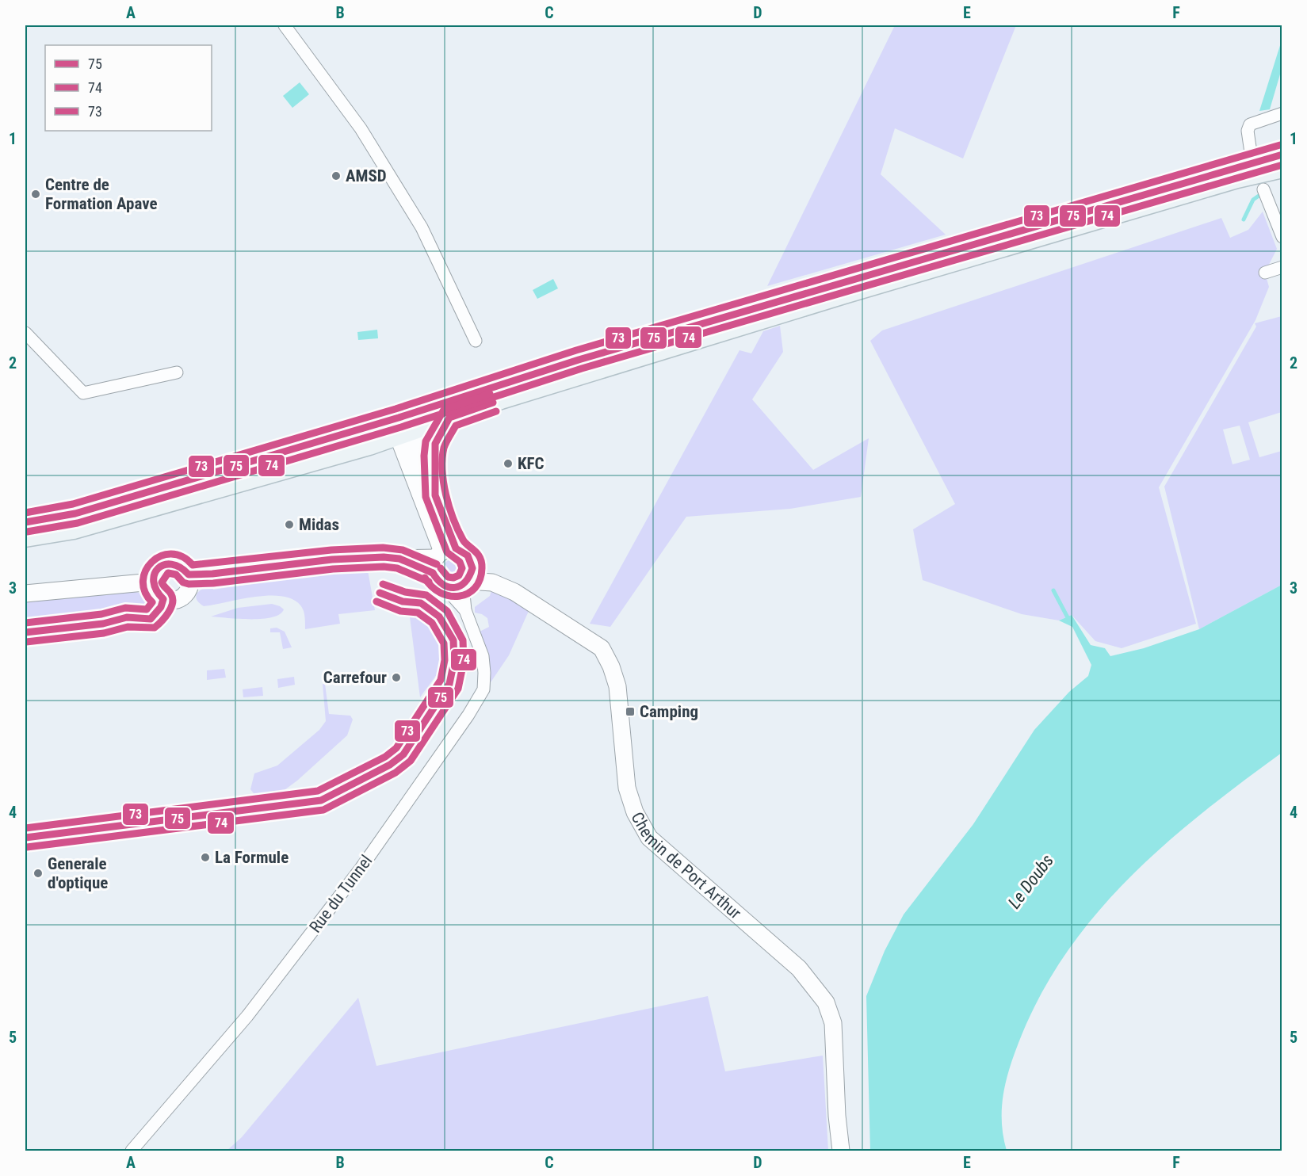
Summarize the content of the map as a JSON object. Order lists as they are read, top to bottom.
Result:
{
  "streets": {
    "street": ["Chemin de Port Arthur", "Rue du Tunnel"]
  },
  "crossings": [
    ["Chemin de Port Arthur", "Rue du Tunnel"]
  ],
  "water": ["Le Doubs"],
  "places": {
    "other": [
      "AMSD",
      "Centre de Formation Apave",
      "KFC",
      "Midas",
      "Carrefour",
      "La Formule",
      "Generale d'optique"
    ],
    "transit": ["Camping"]
  },
  "lines": ["transit line 73", "transit line 75", "transit line 74"],
  "legend": ["75", "74", "73"],
  "grid": {
    "columns": [
      "A",
      "B",
      "C",
      "D",
      "E",
      "F"
    ],
    "rows": [
      "1",
      "2",
      "3",
      "4",
      "5"
    ]
  }
}
